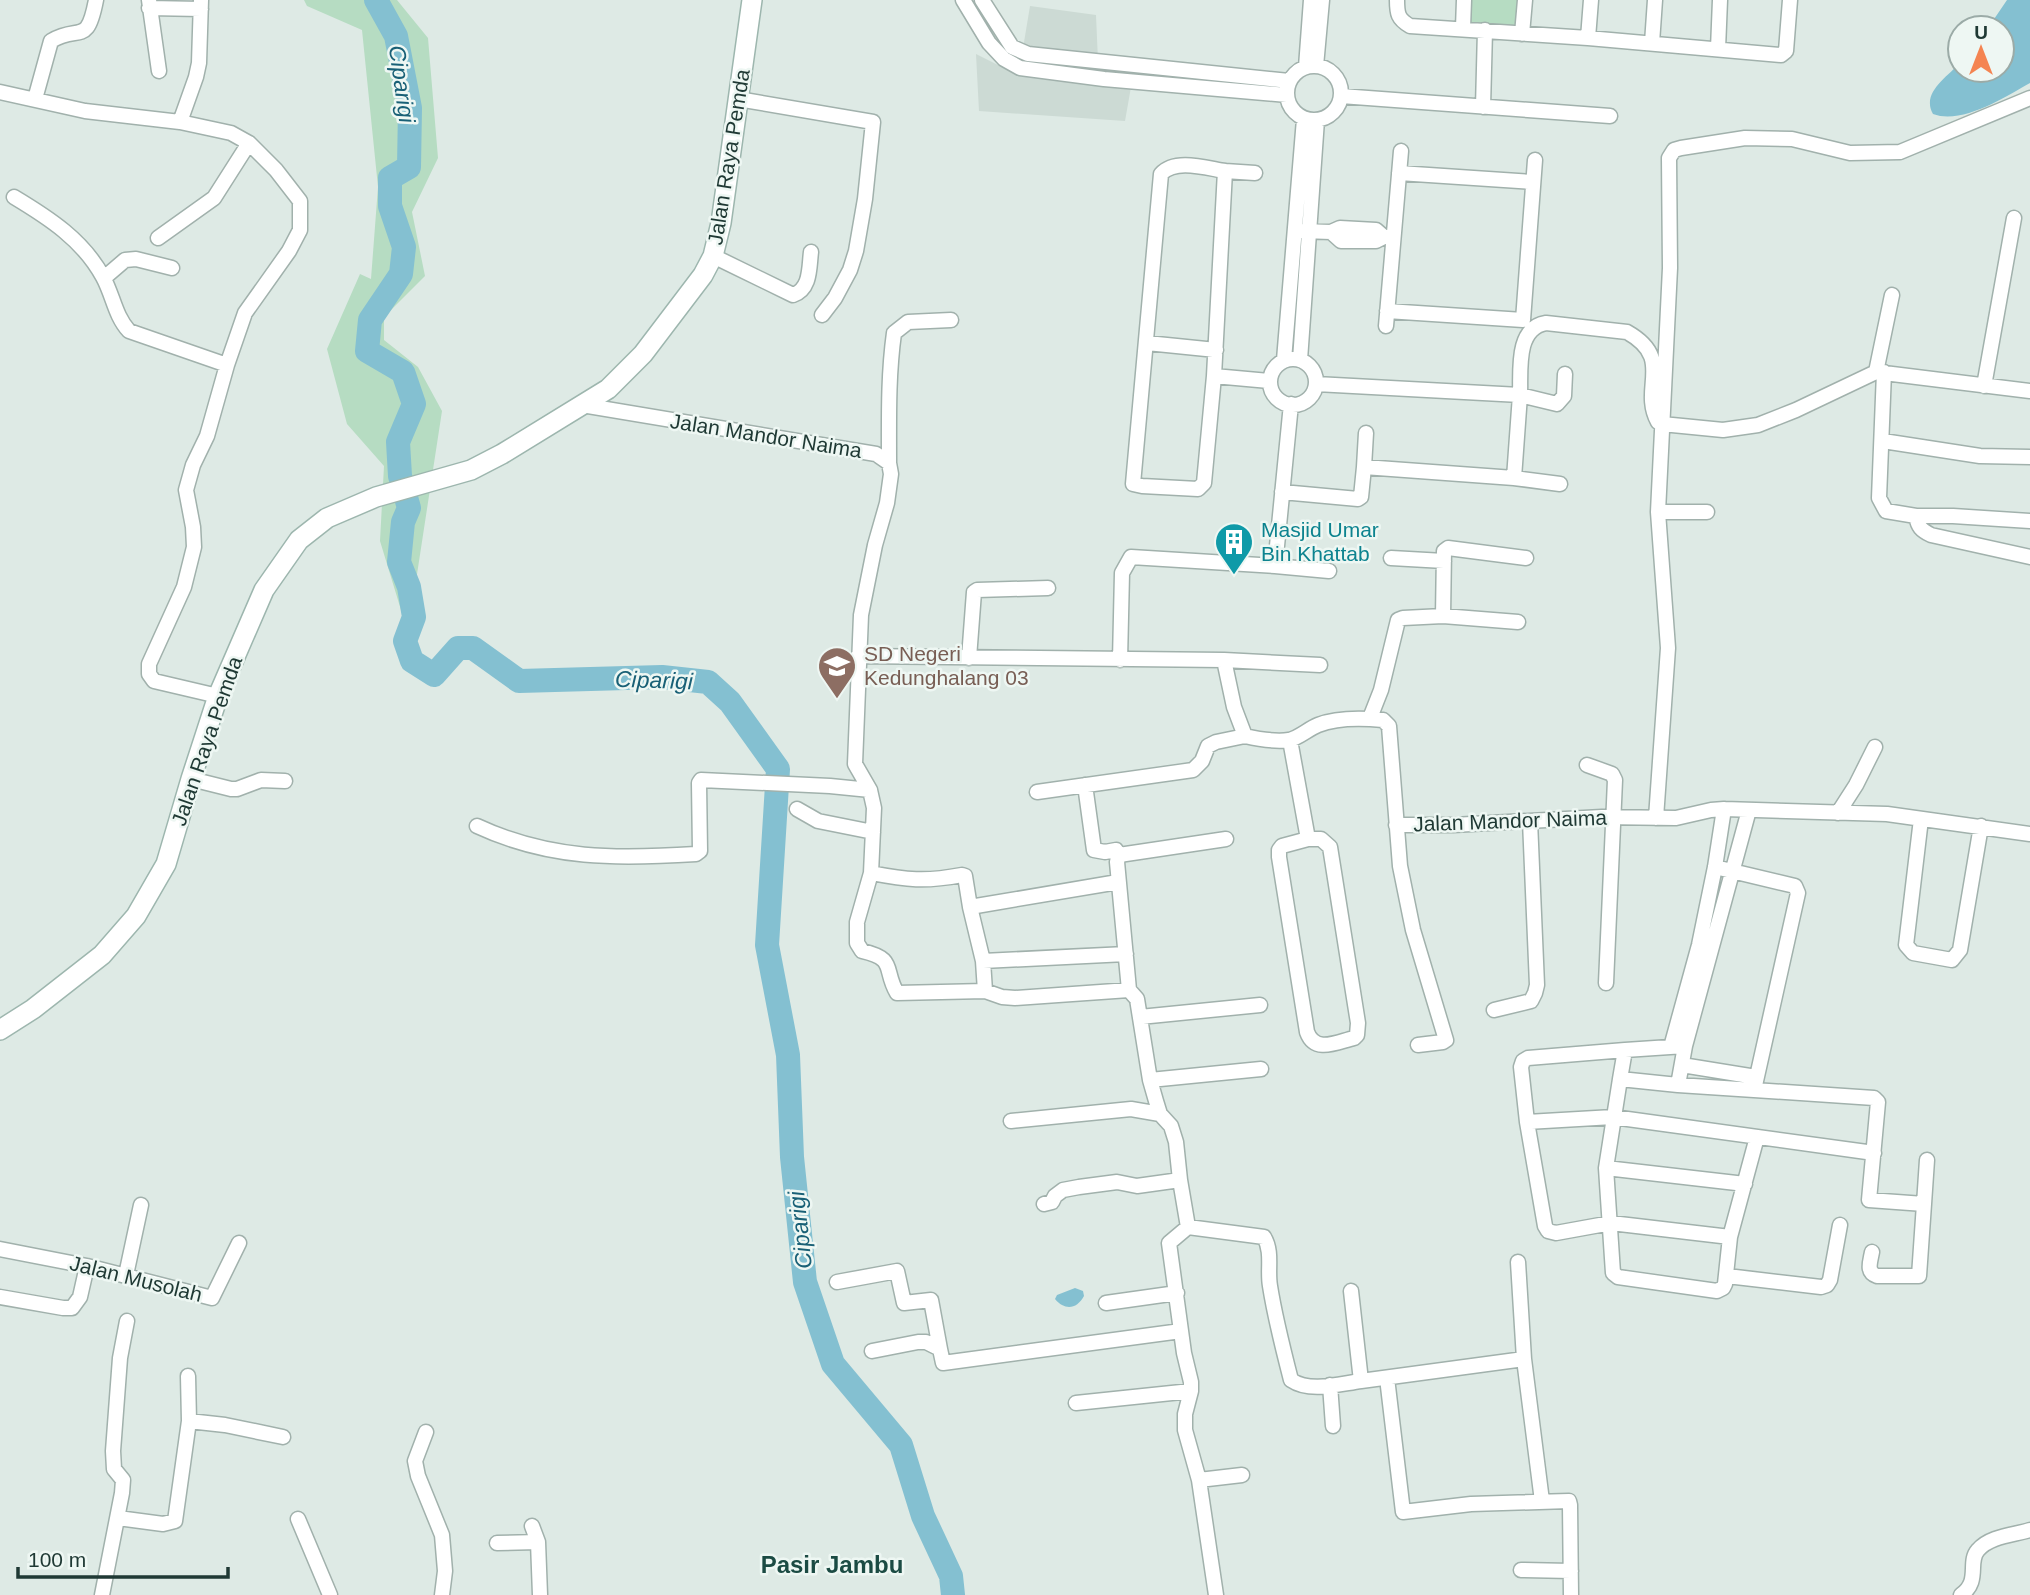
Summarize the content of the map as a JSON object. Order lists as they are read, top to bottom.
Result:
{
  "streets": {
    "main road": ["Jalan Raya Pemda"],
    "street": ["Jalan Mandor Naima", "Jalan Musolah"]
  },
  "crossings": [
    ["Jalan Raya Pemda", "Jalan Mandor Naima"]
  ],
  "districts": ["Pasir Jambu"],
  "water": ["Ciparigi"],
  "places": {
    "building": ["Masjid Umar Bin Khattab"],
    "school or university": ["SD Negeri Kedunghalang 03"]
  },
  "scale_bar": "100 m",
  "north": "top"
}
